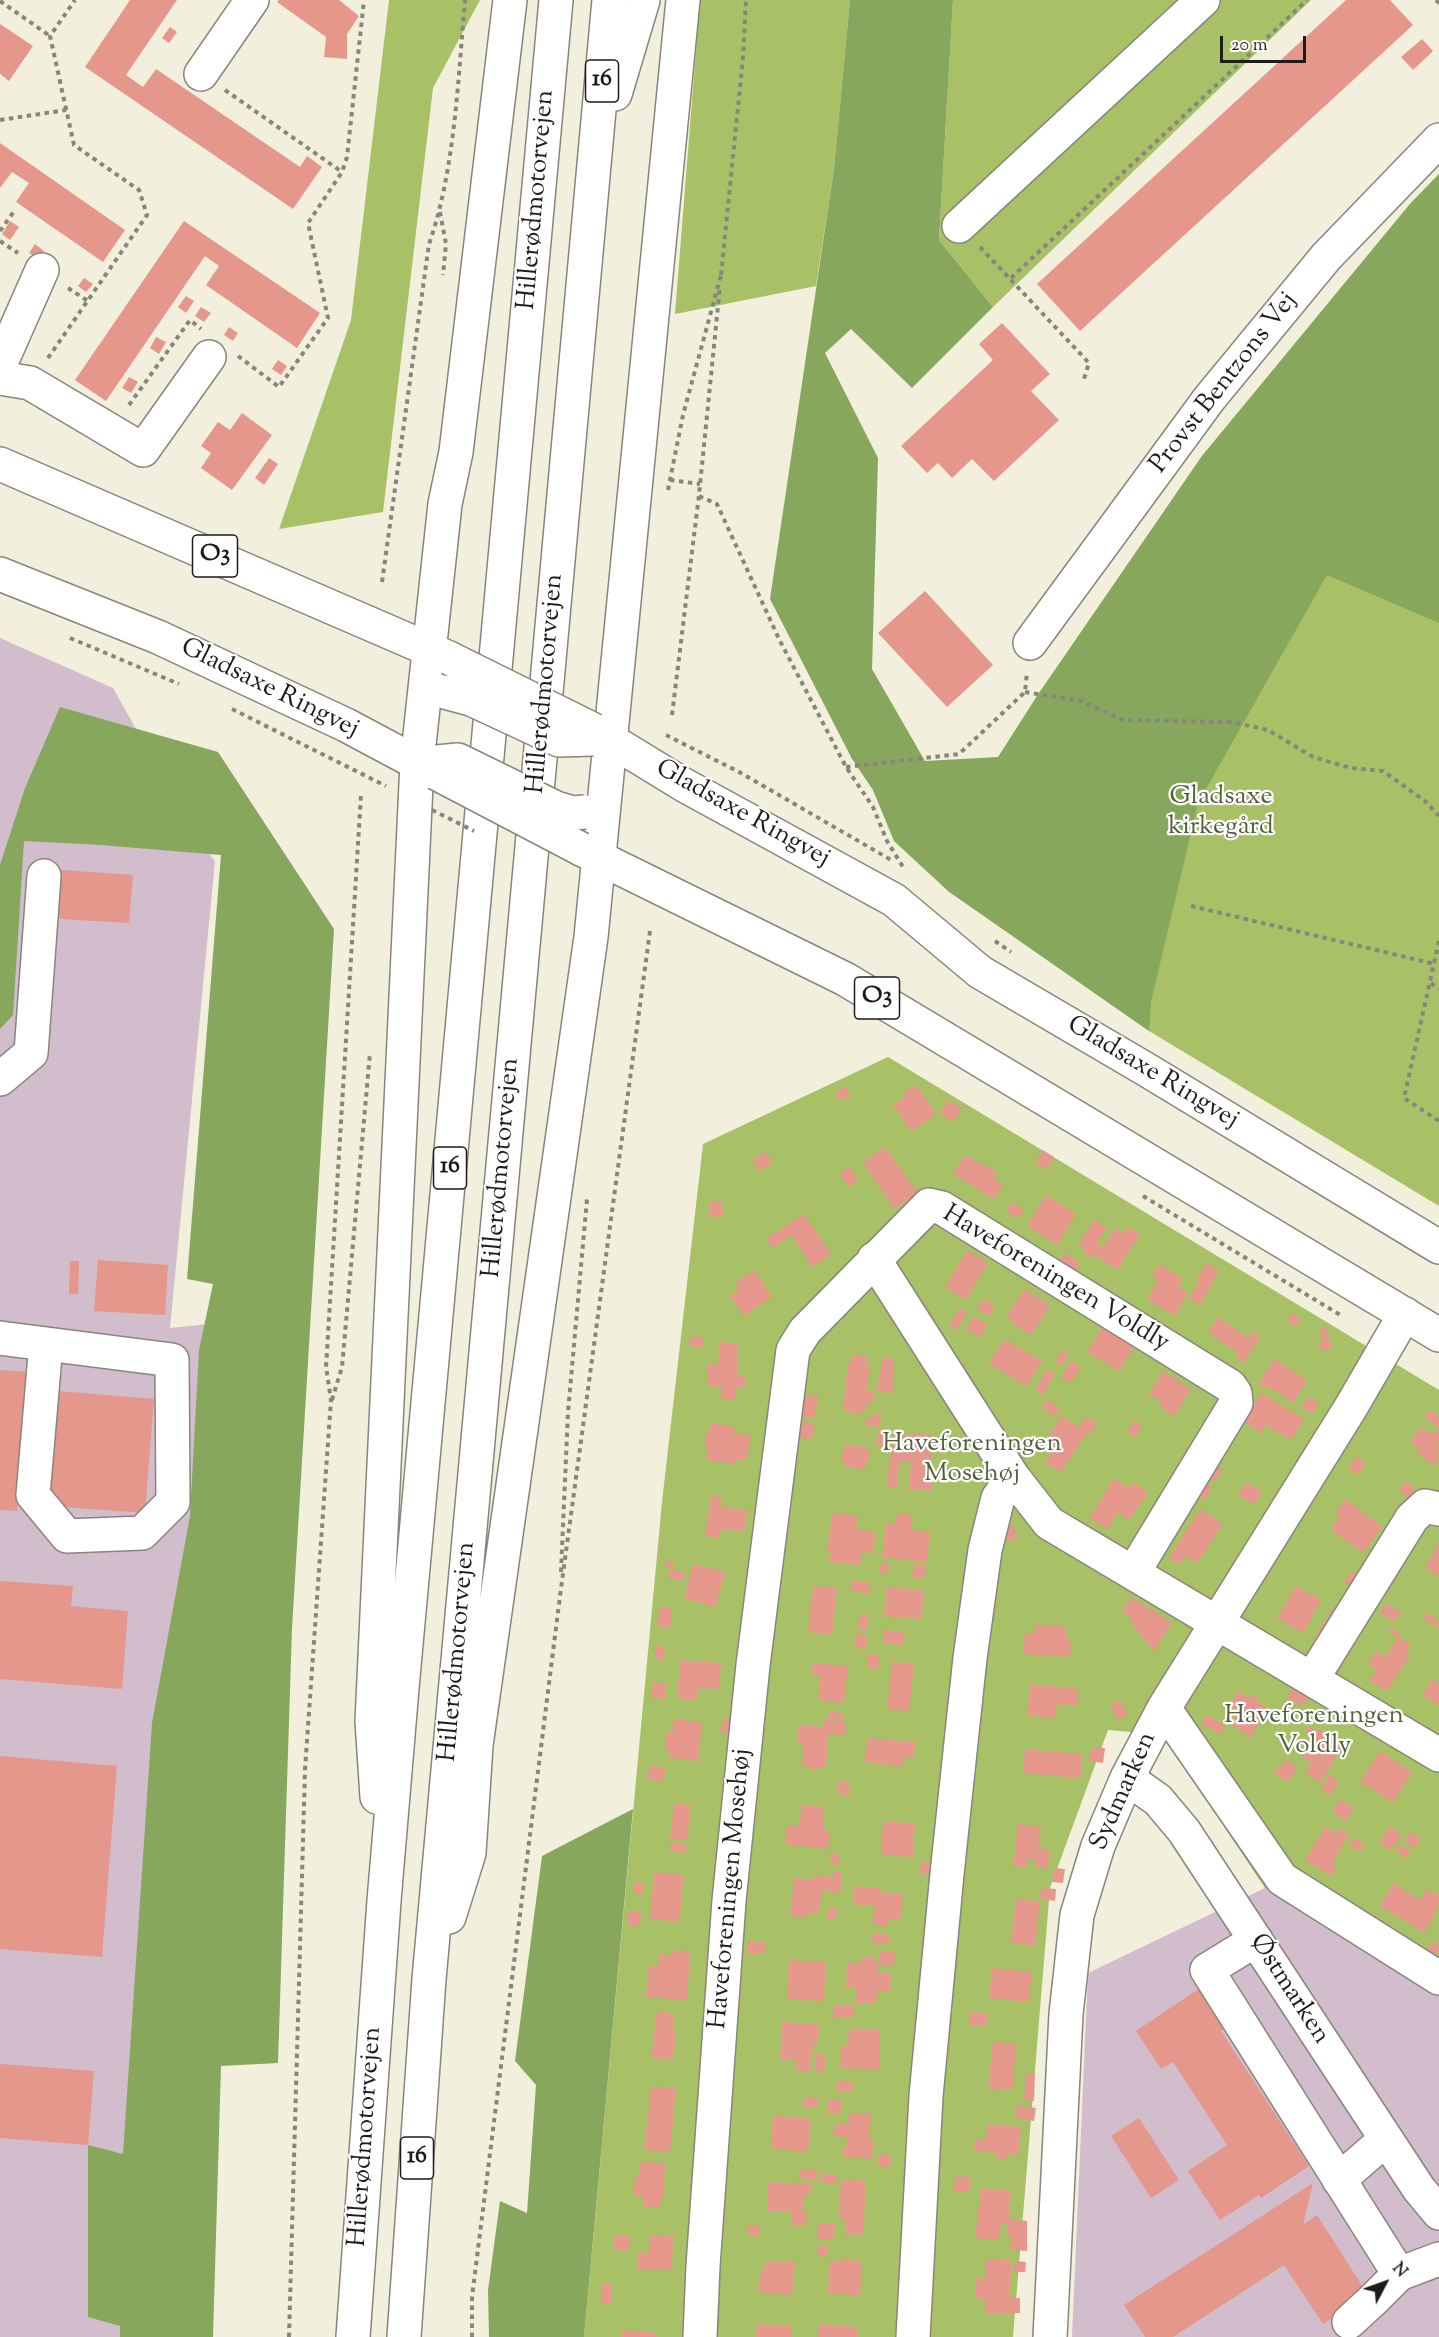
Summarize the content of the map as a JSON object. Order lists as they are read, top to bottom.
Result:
{
  "streets": {
    "main road": [
      "16",
      "Hillerødmotorvejen",
      "Provst Bentzons Vej",
      "O3",
      "Gladsaxe Ringvej",
      "Haveforeningen Voldly",
      "Sydmarken",
      "Haveforeningen Mosehøj",
      "Østmarken"
    ]
  },
  "crossings": [
    ["Gladsaxe Ringvej", "Sydmarken"],
    ["Haveforeningen Voldly", "Haveforeningen Mosehøj"],
    ["Sydmarken", "Østmarken"]
  ],
  "parks": ["Gladsaxe kirkegård", "Haveforeningen Mosehøj", "Haveforeningen Voldly"],
  "scale_bar": "20 m",
  "north": "top right"
}
